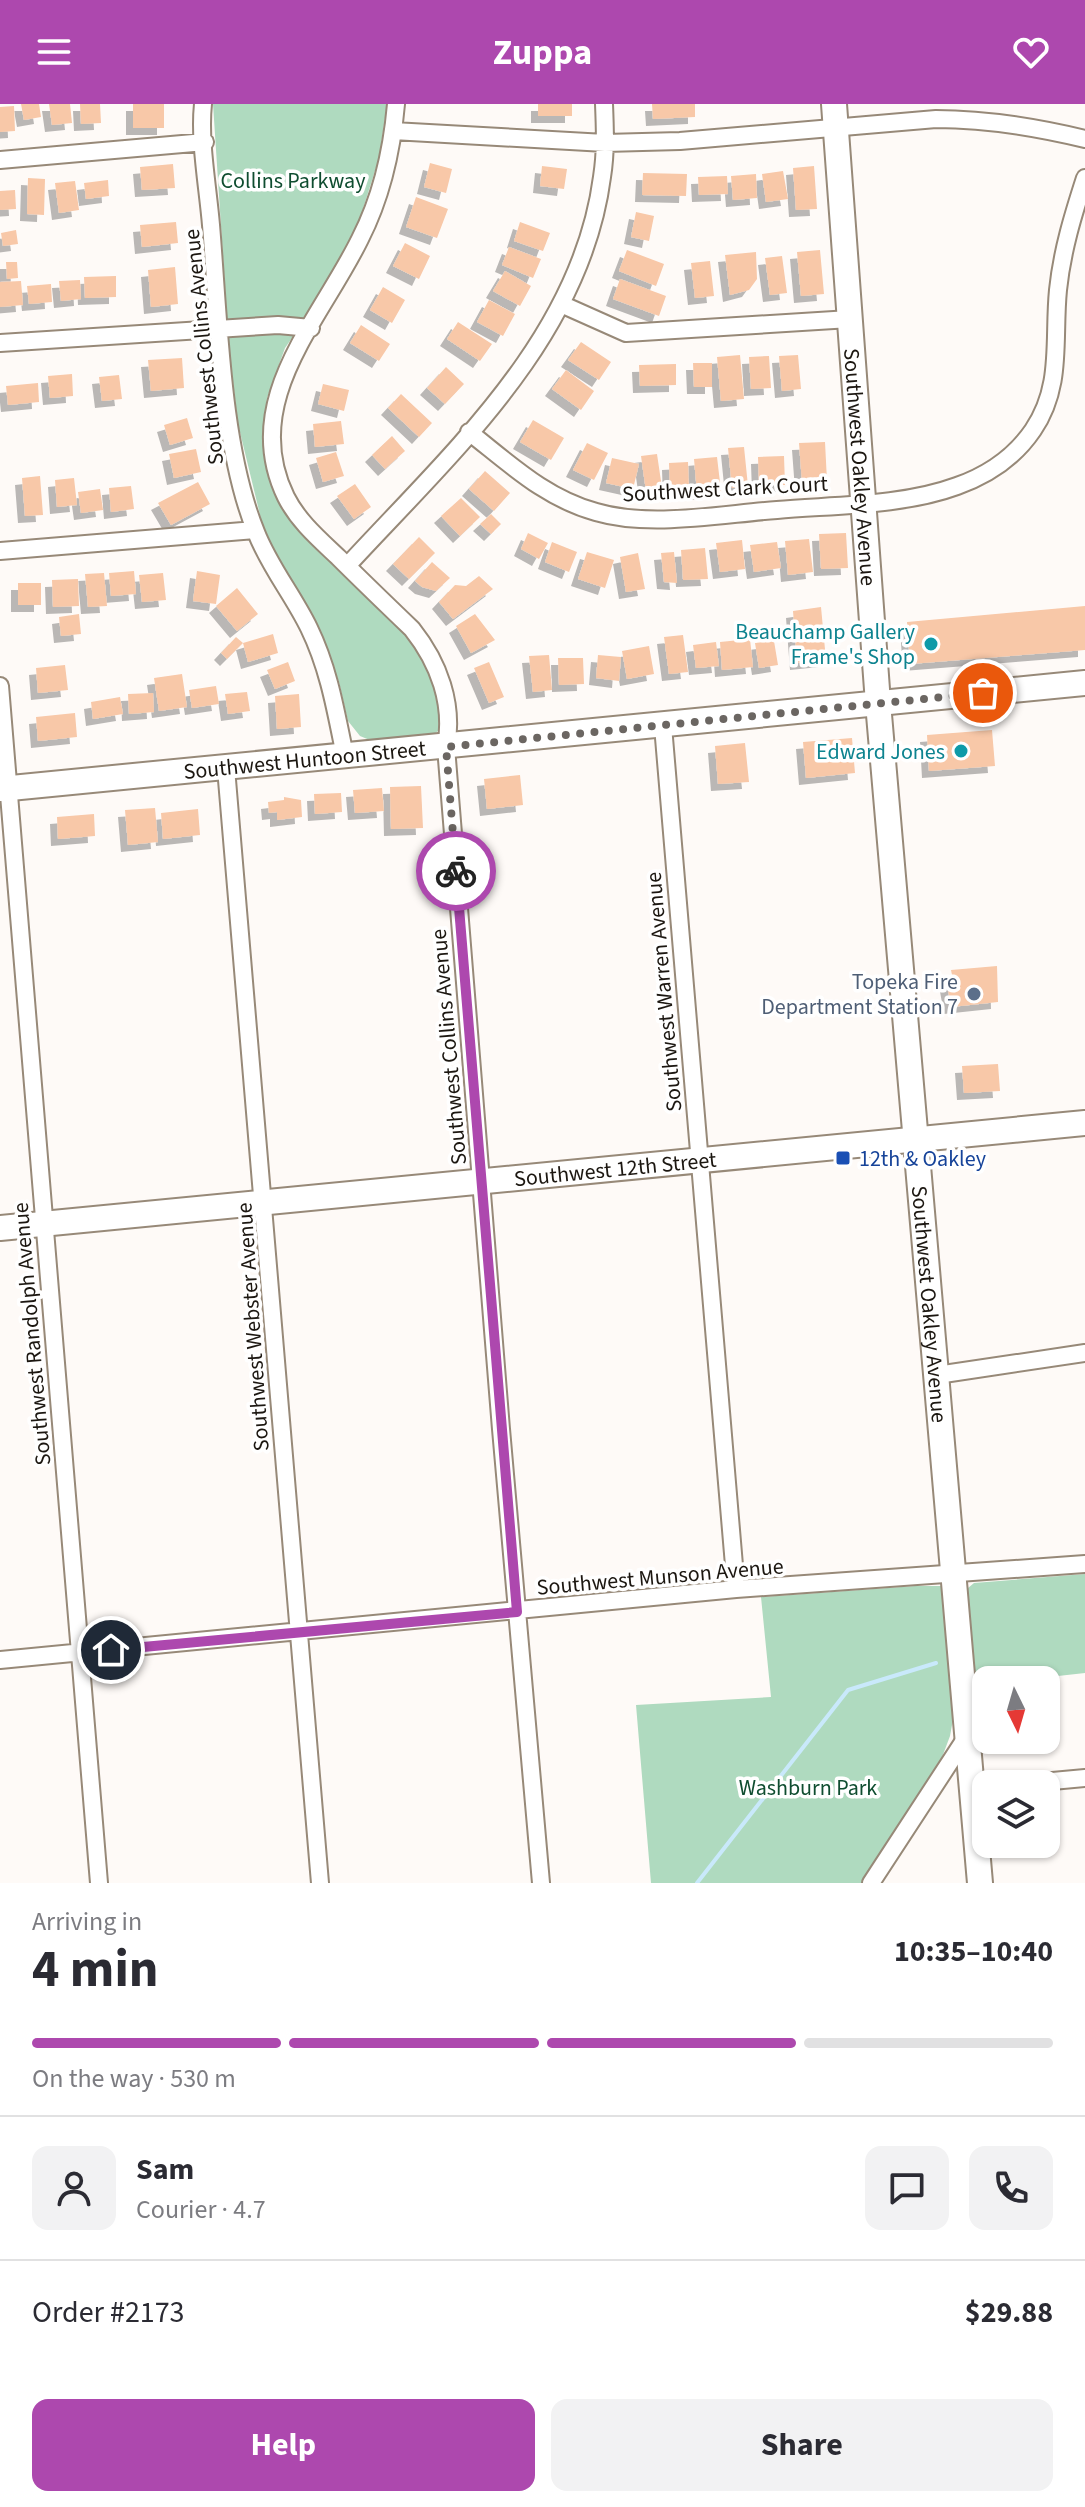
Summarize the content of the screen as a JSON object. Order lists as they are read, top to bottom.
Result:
{
  "streets": {
    "main road": ["Southwest Oakley Avenue", "Southwest Huntoon Street", "Southwest 12th Street"],
    "street": [
      "Southwest Collins Avenue",
      "Southwest Clark Court",
      "Southwest Warren Avenue",
      "Southwest Webster Avenue",
      "Southwest Randolph Avenue",
      "Southwest Munson Avenue"
    ]
  },
  "crossings": [
    ["Southwest Collins Avenue", "Southwest Huntoon Street"],
    ["Southwest Collins Avenue", "Southwest 12th Street"],
    ["Southwest Collins Avenue", "Southwest Munson Avenue"],
    ["Southwest Oakley Avenue", "Southwest Clark Court"],
    ["Southwest Oakley Avenue", "Southwest Huntoon Street"],
    ["Southwest Oakley Avenue", "Southwest 12th Street"],
    ["Southwest Oakley Avenue", "Southwest Munson Avenue"],
    ["Southwest Huntoon Street", "Southwest Warren Avenue"],
    ["Southwest Huntoon Street", "Southwest Webster Avenue"],
    ["Southwest Huntoon Street", "Southwest Randolph Avenue"],
    ["Southwest Warren Avenue", "Southwest 12th Street"],
    ["Southwest Warren Avenue", "Southwest Munson Avenue"],
    ["Southwest 12th Street", "Southwest Webster Avenue"],
    ["Southwest 12th Street", "Southwest Randolph Avenue"],
    ["Southwest Webster Avenue", "Southwest Munson Avenue"],
    ["Southwest Randolph Avenue", "Southwest Munson Avenue"]
  ],
  "parks": ["Collins Parkway", "Washburn Park"],
  "places": {
    "other": ["Beauchamp Gallery Frame's Shop", "Edward Jones", "Topeka Fire Department Station 7"],
    "transit": ["12th & Oakley"]
  },
  "north": "bottom",
  "page": {
    "header": "Zuppa",
    "heading": ["4 min", "Arriving in", "10:35–10:40"],
    "panel": [
      "Sam",
      "Courier · 4.7",
      "Order #2173",
      "$29.88"
    ],
    "bar": "On the way · 530 m",
    "buttons": ["Help", "Share"]
  }
}
